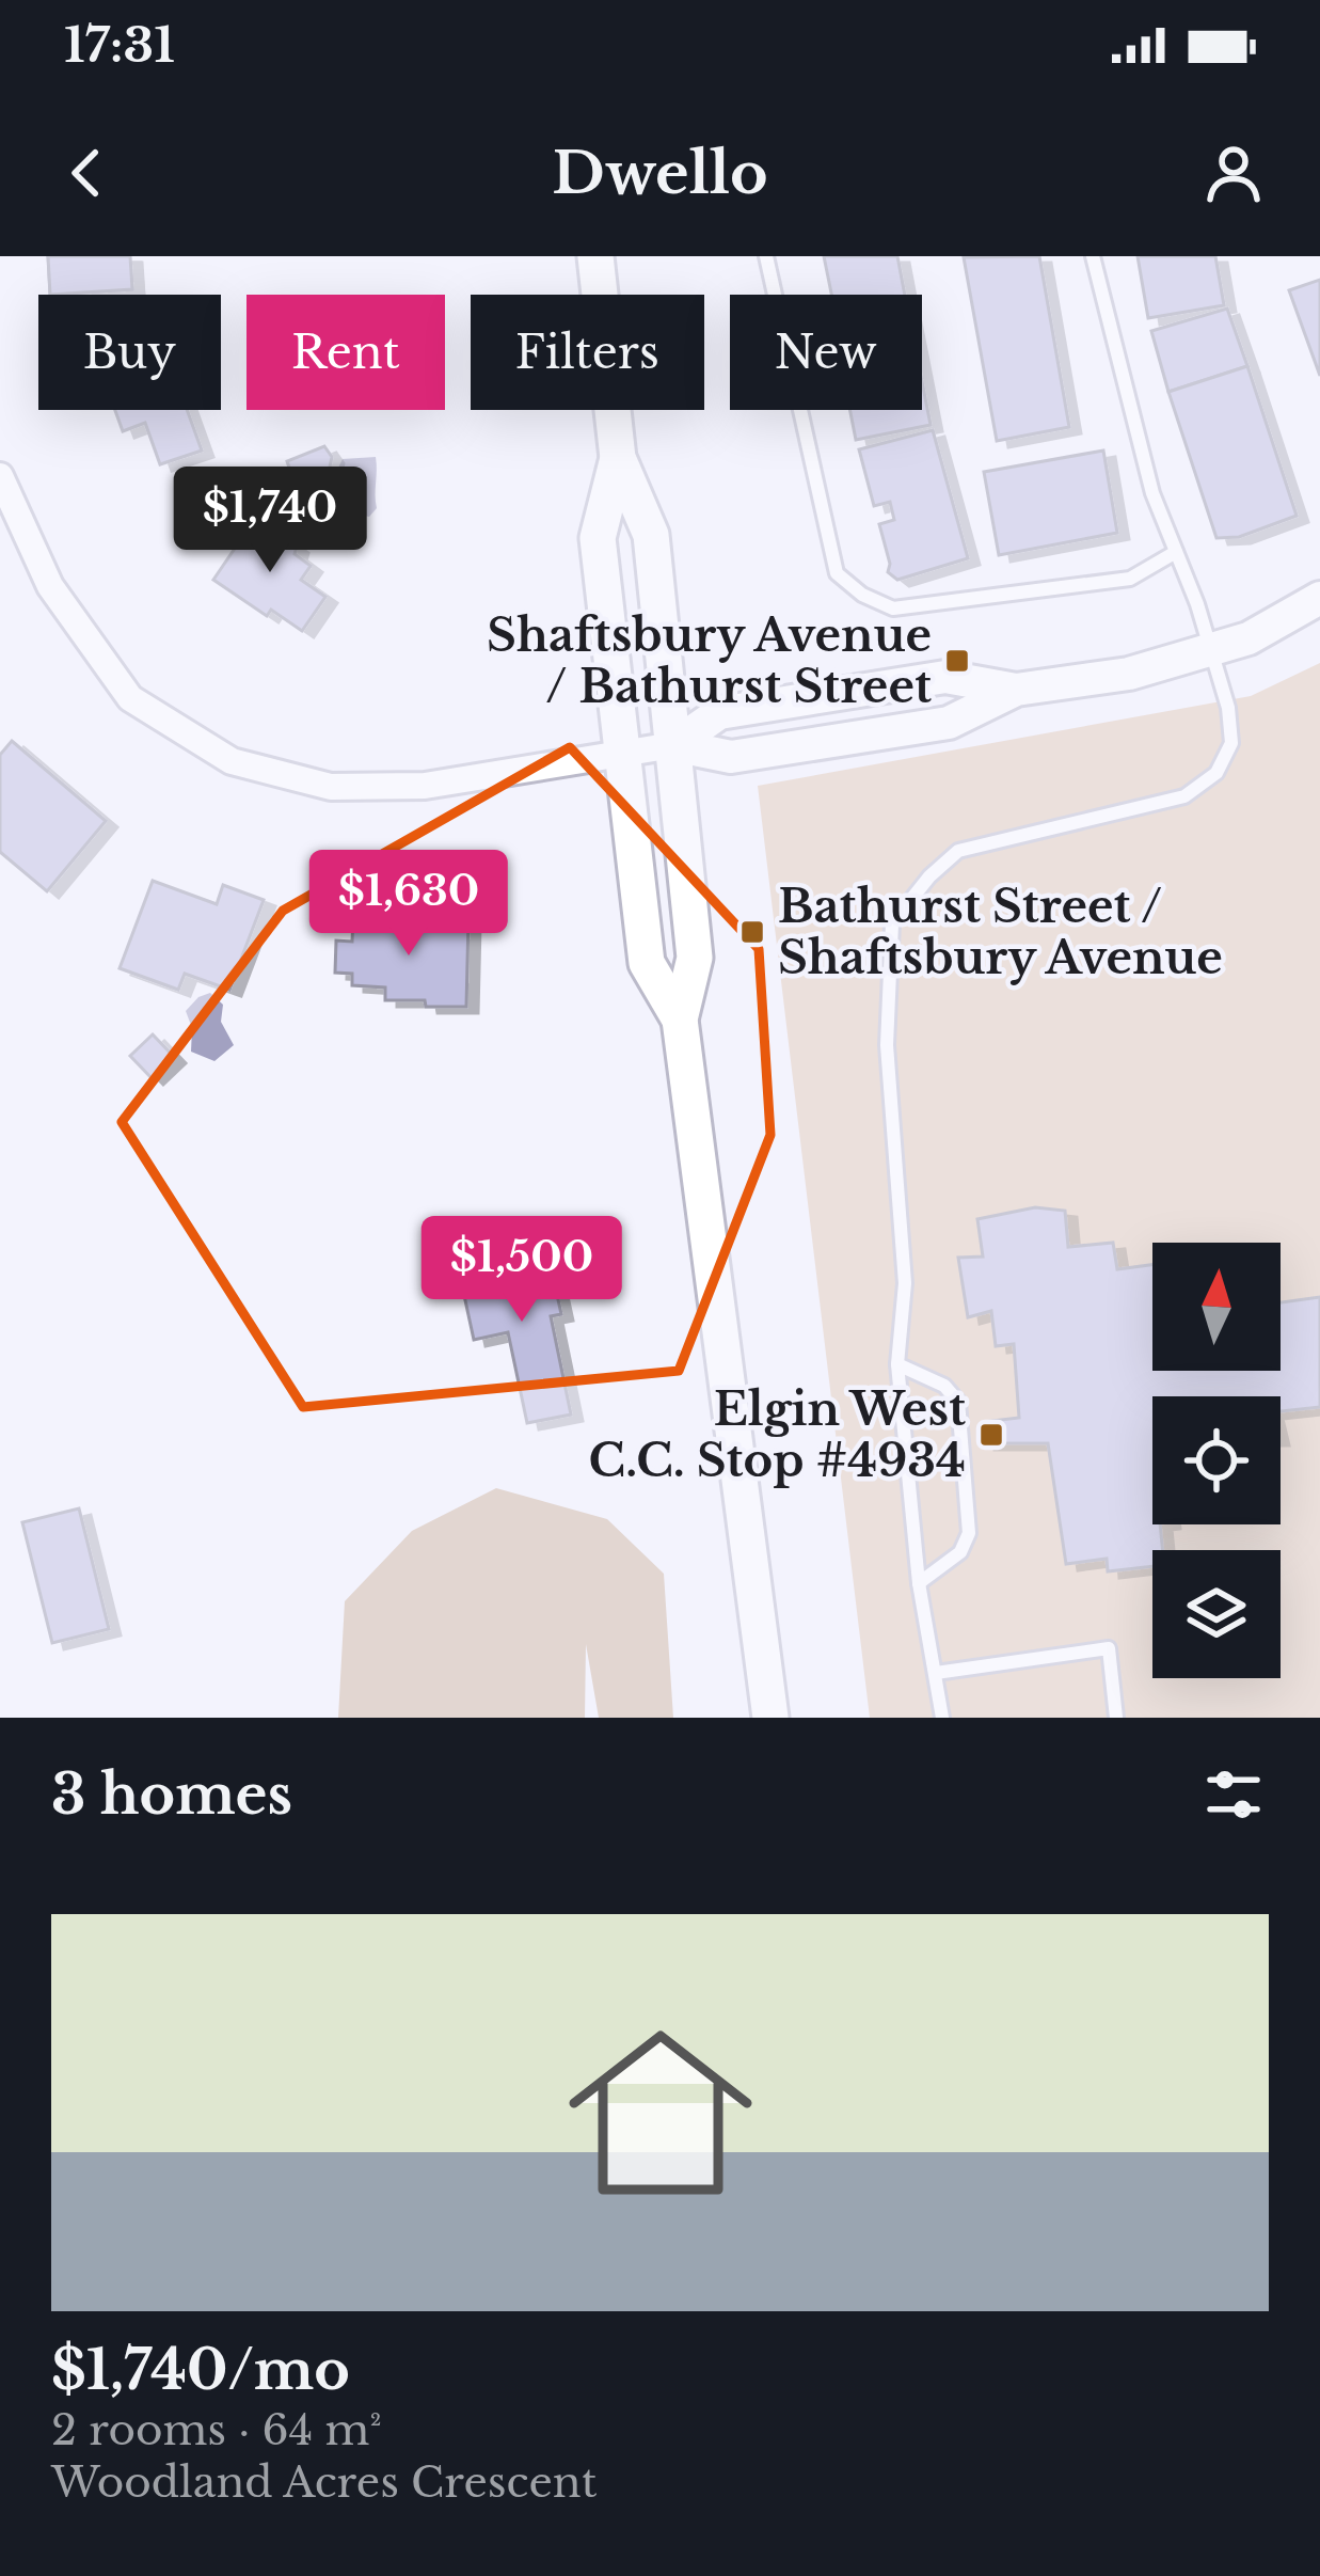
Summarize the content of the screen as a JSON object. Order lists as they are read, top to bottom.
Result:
{
  "places": {
    "transit": ["Shaftsbury Avenue / Bathurst Street", "Bathurst Street / Shaftsbury Avenue", "Elgin West C.C. Stop #4934"]
  },
  "north": "top",
  "page": {
    "status": "17:31",
    "header": "Dwello",
    "chip": [
      "Buy",
      "Rent",
      "Filters",
      "New"
    ],
    "price": ["$1,740", "$1,630", "$1,500"],
    "heading": "3 homes",
    "list": [
      {
        "name": "$1,740/mo",
        "note": "2 rooms · 64 m² · Woodland Acres Crescent"
      }
    ]
  }
}
